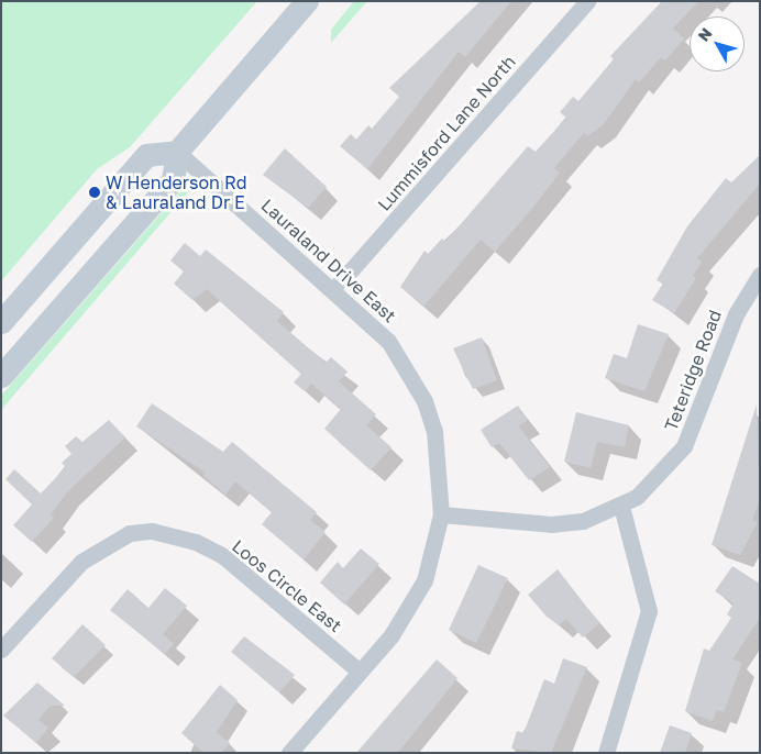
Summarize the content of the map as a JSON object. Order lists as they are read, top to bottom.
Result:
{
  "streets": {
    "street": [
      "Lummisford Lane North",
      "Lauraland Drive East",
      "Teteridge Road",
      "Loos Circle East"
    ]
  },
  "crossings": [
    ["Lummisford Lane North", "Lauraland Drive East"],
    ["Lauraland Drive East", "Teteridge Road"],
    ["Lauraland Drive East", "Loos Circle East"]
  ],
  "places": ["W Henderson Rd & Lauraland Dr E"],
  "north": "top left"
}
